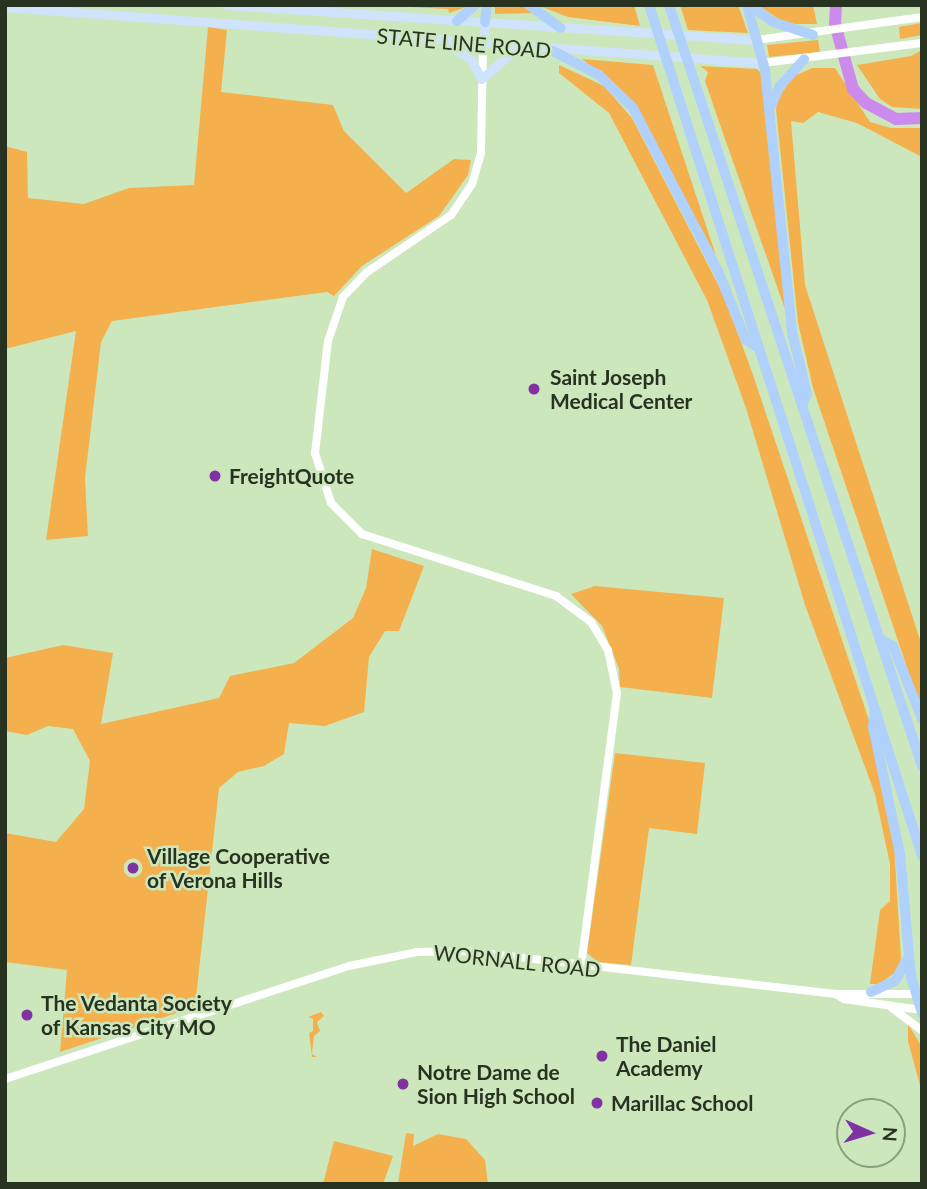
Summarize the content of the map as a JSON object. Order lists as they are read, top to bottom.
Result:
{
  "streets": {
    "main road": ["STATE LINE ROAD", "WORNALL ROAD"]
  },
  "places": [
    "Saint Joseph Medical Center",
    "FreightQuote",
    "Village Cooperative of Verona Hills",
    "The Vedanta Society of Kansas City MO",
    "The Daniel Academy",
    "Notre Dame de Sion High School",
    "Marillac School"
  ],
  "north": "right"
}
